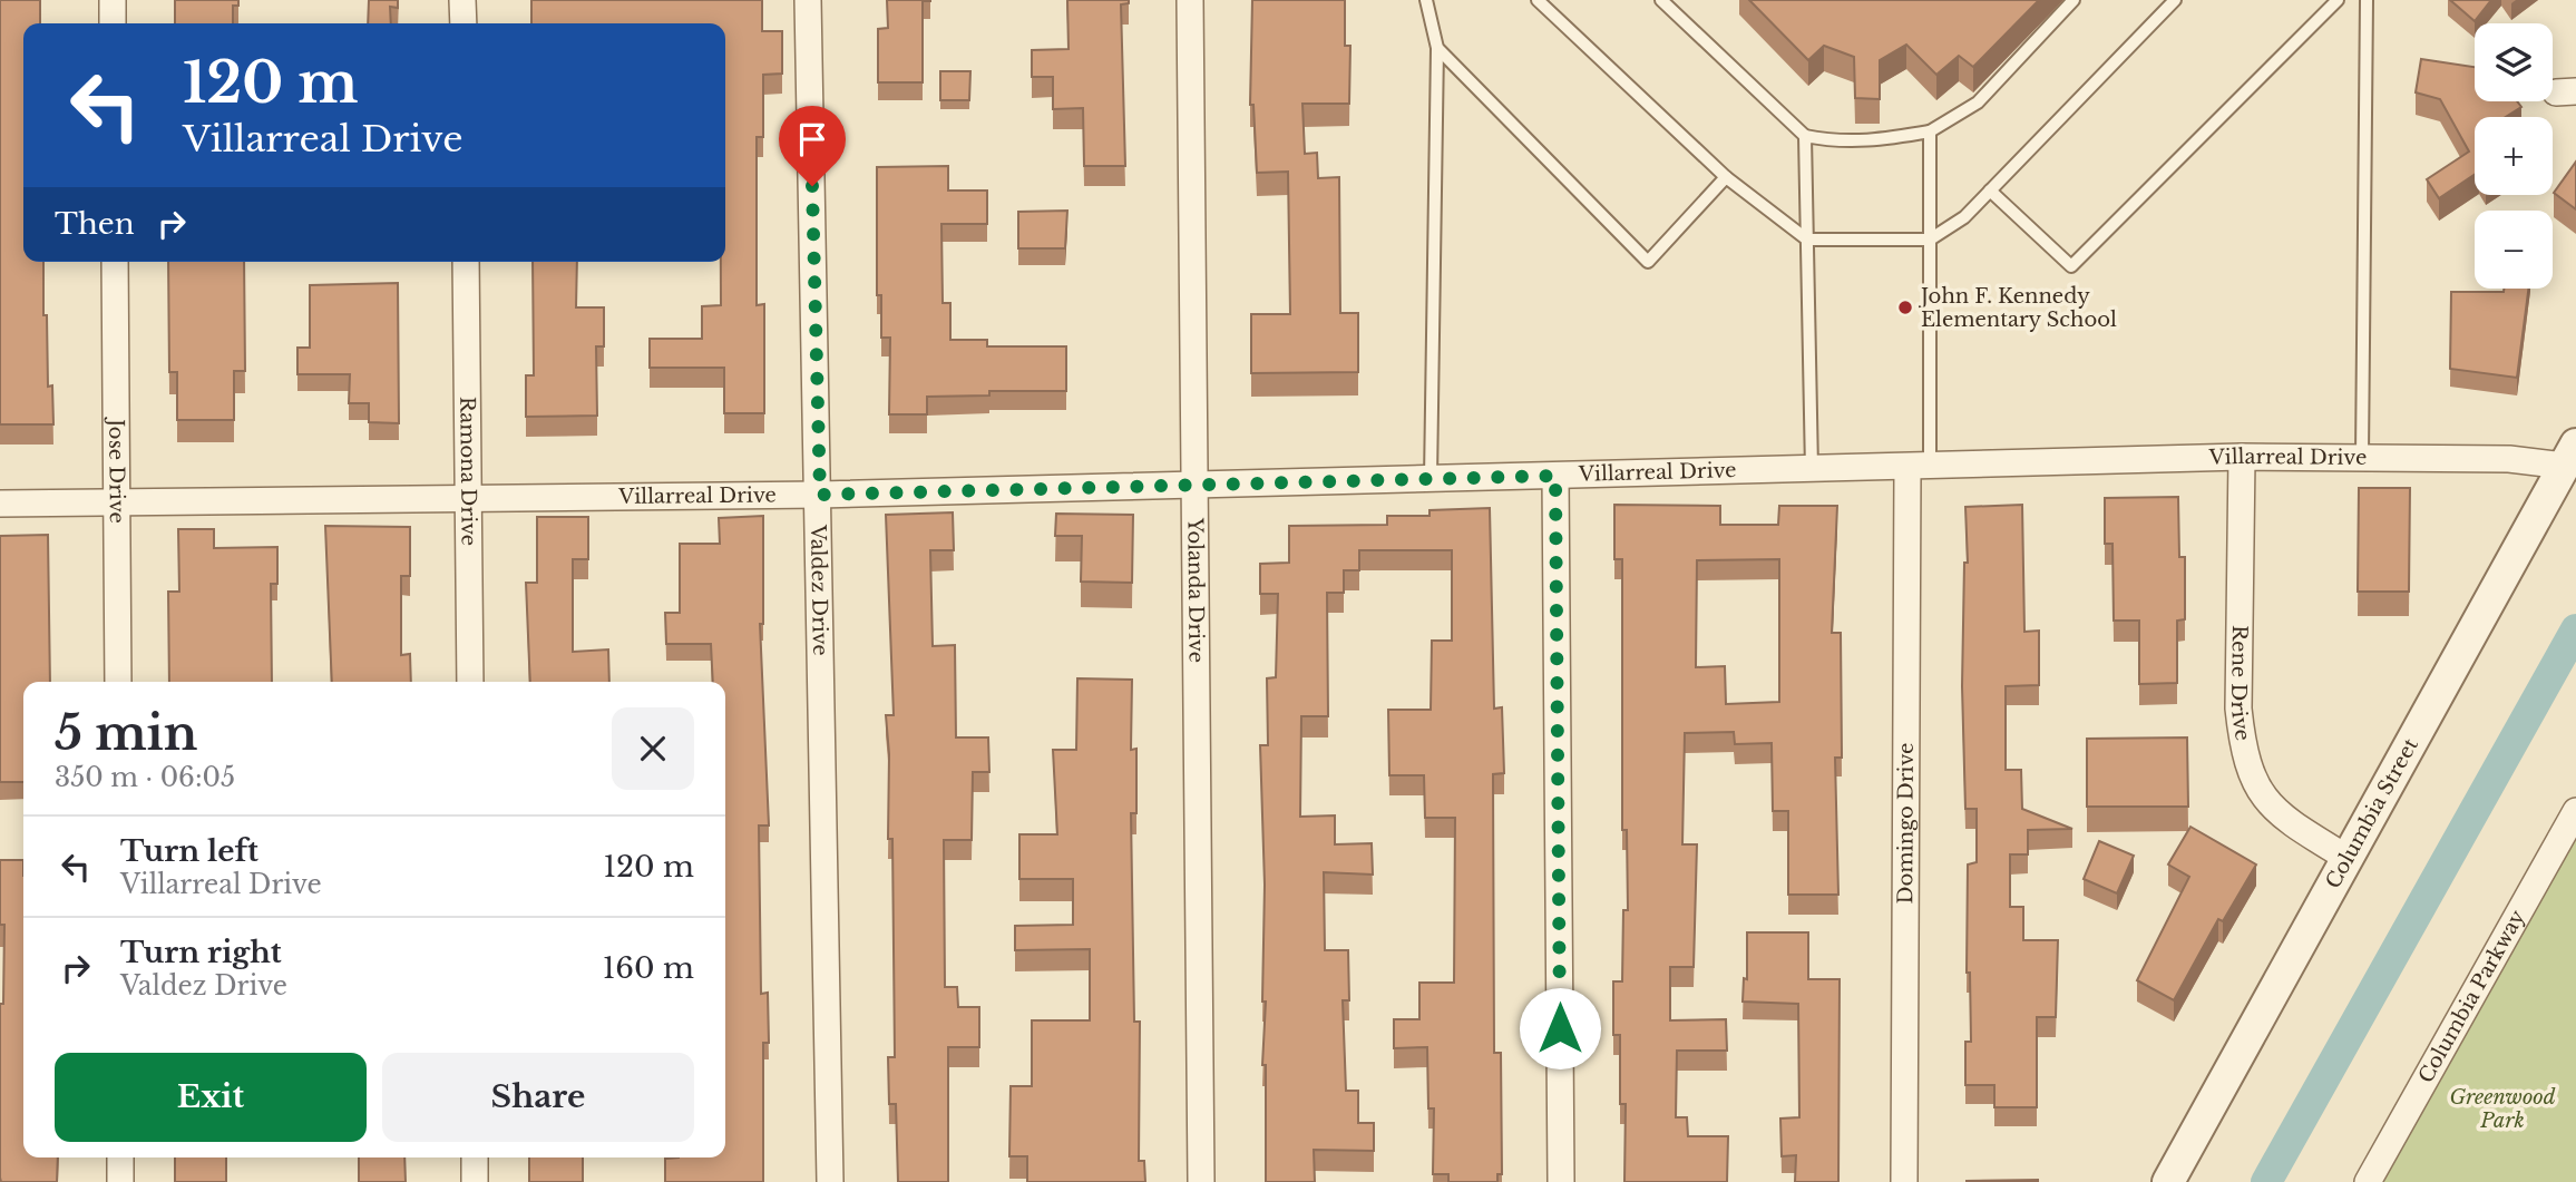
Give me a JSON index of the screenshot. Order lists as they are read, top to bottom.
{
  "streets": {
    "street": [
      "Villarreal Drive",
      "Jose Drive",
      "Ramona Drive",
      "Valdez Drive",
      "Yolanda Drive",
      "Rene Drive",
      "Columbia Street",
      "Domingo Drive",
      "Columbia Parkway"
    ]
  },
  "crossings": [
    ["Villarreal Drive", "Jose Drive"],
    ["Villarreal Drive", "Ramona Drive"],
    ["Villarreal Drive", "Valdez Drive"],
    ["Villarreal Drive", "Yolanda Drive"],
    ["Villarreal Drive", "Rene Drive"],
    ["Villarreal Drive", "Columbia Street"],
    ["Villarreal Drive", "Domingo Drive"],
    ["Rene Drive", "Columbia Street"]
  ],
  "parks": ["Greenwood Park"],
  "places": ["John F. Kennedy Elementary School"],
  "page": {
    "map_buttons": ["+", "−"],
    "turn": ["120 m", "Villarreal Drive"],
    "then": "Then",
    "heading": ["5 min", "350 m · 06:05"],
    "list": [
      {
        "name": "Turn left",
        "note": "Villarreal Drive",
        "value": "120 m"
      },
      {
        "name": "Turn right",
        "note": "Valdez Drive",
        "value": "160 m"
      }
    ],
    "buttons": ["Exit", "Share"]
  }
}
